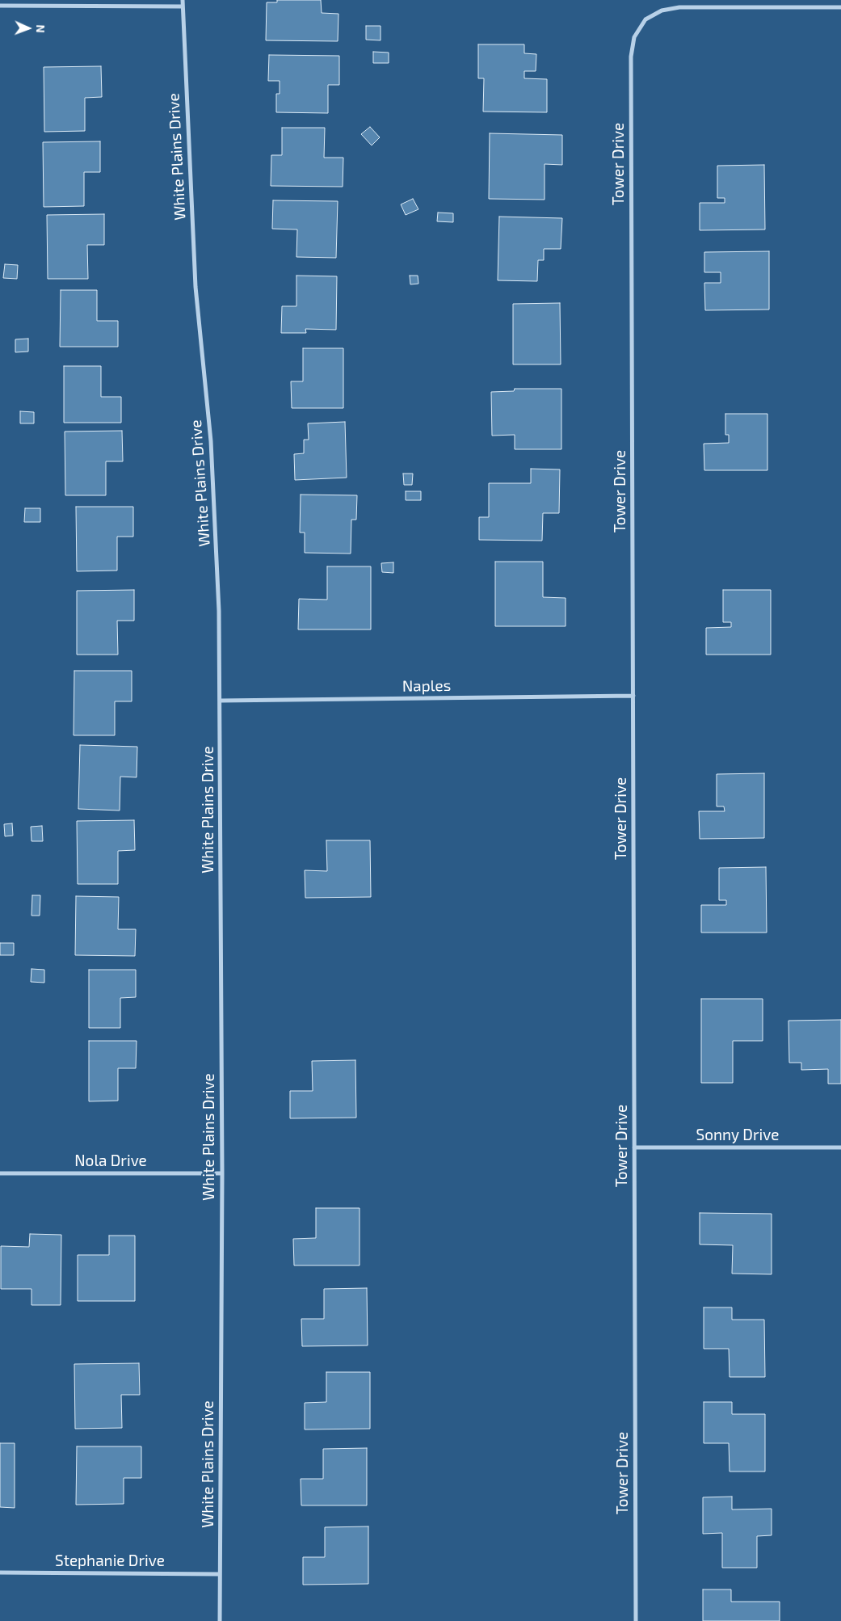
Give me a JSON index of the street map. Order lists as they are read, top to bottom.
{
  "streets": {
    "street": [
      "White Plains Drive",
      "Tower Drive",
      "Naples",
      "Sonny Drive",
      "Nola Drive",
      "Stephanie Drive"
    ]
  },
  "crossings": [
    ["White Plains Drive", "Naples"],
    ["White Plains Drive", "Nola Drive"],
    ["White Plains Drive", "Stephanie Drive"],
    ["Tower Drive", "Naples"],
    ["Tower Drive", "Sonny Drive"]
  ],
  "north": "right"
}
